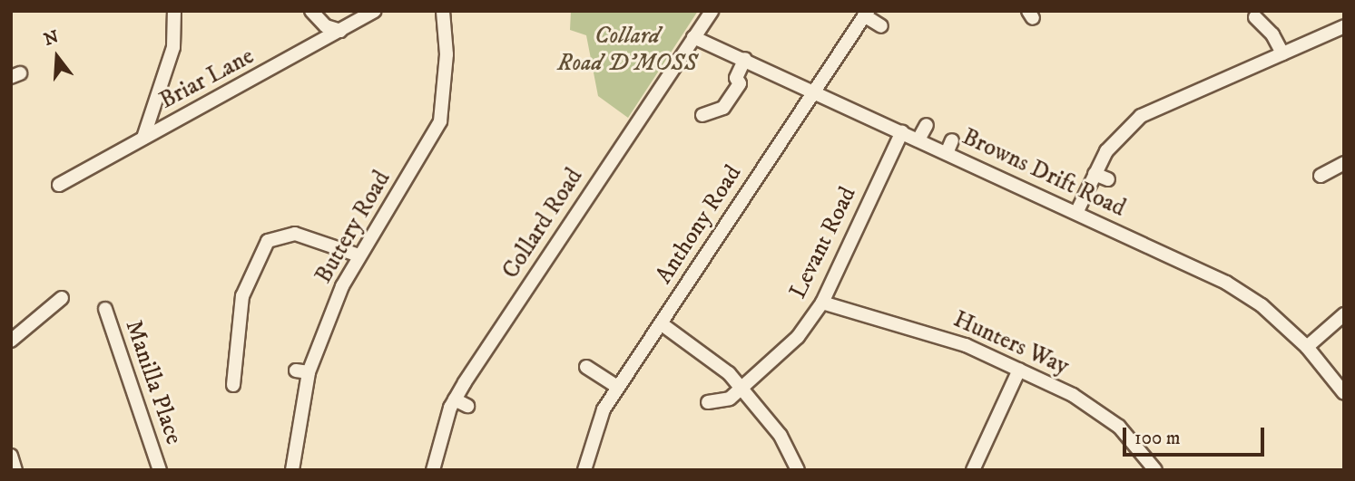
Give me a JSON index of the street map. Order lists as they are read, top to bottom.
{
  "streets": {
    "street": [
      "Briar Lane",
      "Browns Drift Road",
      "Collard Road",
      "Anthony Road",
      "Buttery Road",
      "Levant Road",
      "Hunters Way",
      "Manilla Place"
    ]
  },
  "crossings": [
    ["Browns Drift Road", "Collard Road"],
    ["Browns Drift Road", "Anthony Road"],
    ["Browns Drift Road", "Levant Road"],
    ["Levant Road", "Hunters Way"]
  ],
  "parks": ["Collard Road D'MOSS"],
  "scale_bar": "100 m",
  "north": "top"
}
